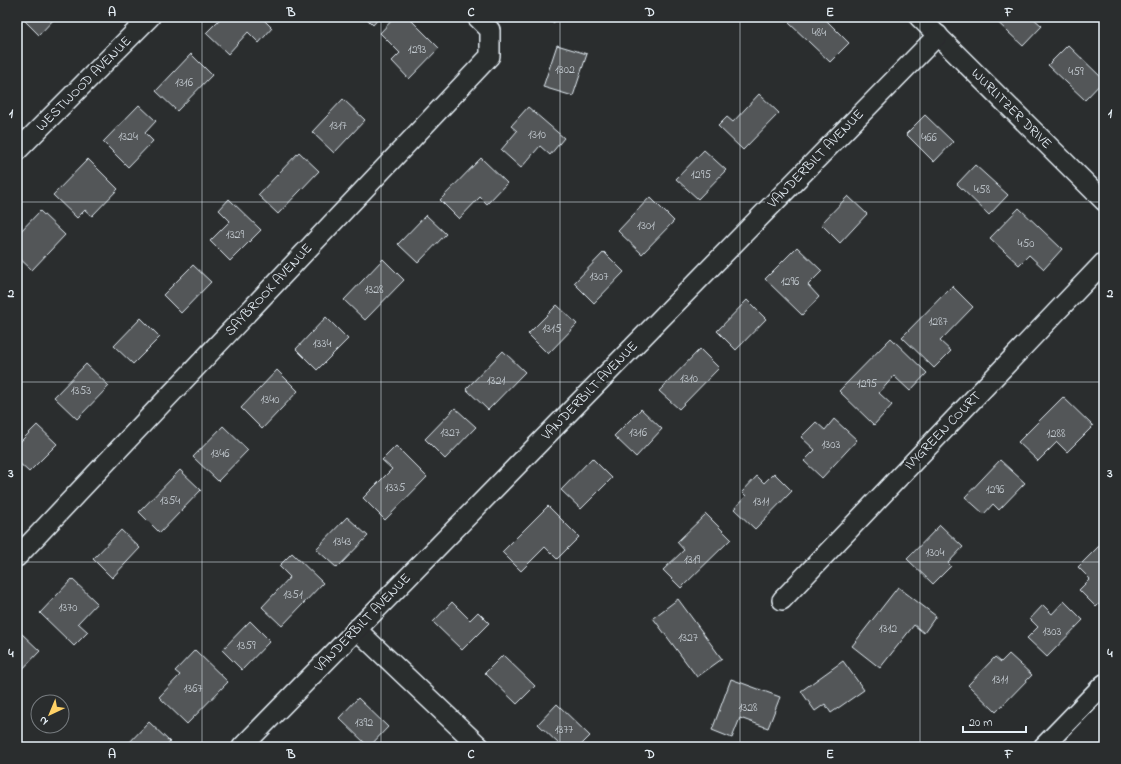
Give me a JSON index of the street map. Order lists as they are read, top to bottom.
{
  "streets": {
    "street": [
      "WESTWOOD AVENUE",
      "WURLITZER DRIVE",
      "VANDERBILT AVENUE",
      "SAYBROOK AVENUE",
      "IVYGREEN COURT"
    ]
  },
  "crossings": [
    ["WURLITZER DRIVE", "VANDERBILT AVENUE"]
  ],
  "house_numbers": [
    "484",
    "1293",
    "1302",
    "459",
    "1316",
    "1317",
    "1310",
    "1324",
    "466",
    "1295",
    "458",
    "1301",
    "1329",
    "450",
    "1307",
    "1296",
    "1328",
    "1287",
    "1315",
    "1334",
    "1310",
    "1321",
    "1295",
    "1353",
    "1340",
    "1327",
    "1316",
    "1288",
    "1303",
    "1346",
    "1335",
    "1296",
    "1354",
    "1311",
    "1343",
    "1304",
    "1319",
    "1351",
    "1370",
    "1312",
    "1303",
    "1327",
    "1359",
    "1311",
    "1367",
    "1328",
    "1392",
    "1377"
  ],
  "scale_bar": "20 m",
  "north": "bottom left",
  "grid": {
    "columns": [
      "A",
      "B",
      "C",
      "D",
      "E",
      "F"
    ],
    "rows": [
      "1",
      "2",
      "3",
      "4"
    ]
  }
}
